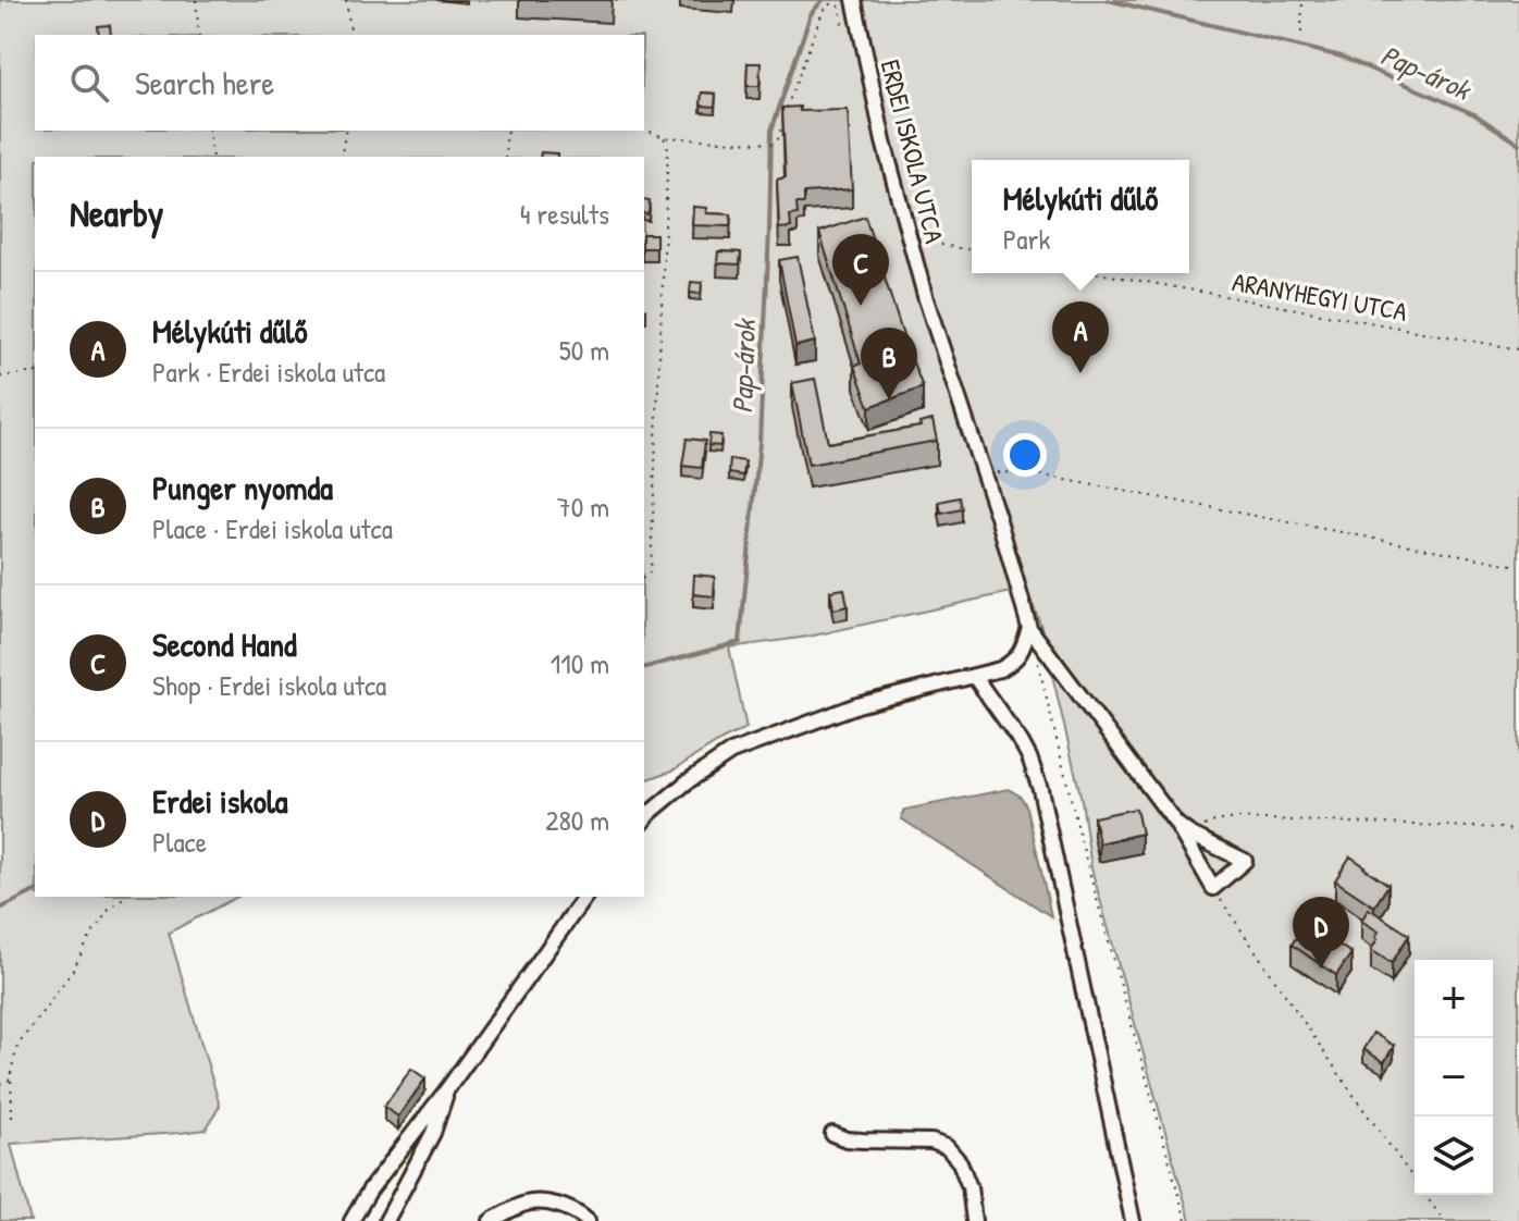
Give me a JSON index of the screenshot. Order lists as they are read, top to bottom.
{
  "streets": {
    "street": ["ERDEI ISKOLA UTCA"],
    "path": ["ARANYHEGYI UTCA"]
  },
  "water": ["Pap-árok"],
  "page": {
    "search": "Search here",
    "heading": ["Nearby", "4 results"],
    "popup": ["Mélykúti dűlő", "Park"],
    "pins": [
      "C",
      "A",
      "B",
      "D"
    ],
    "list": [
      {
        "mark": "A",
        "name": "Mélykúti dűlő",
        "note": "Park · Erdei iskola utca",
        "value": "50 m"
      },
      {
        "mark": "B",
        "name": "Punger nyomda",
        "note": "Place · Erdei iskola utca",
        "value": "70 m"
      },
      {
        "mark": "C",
        "name": "Second Hand",
        "note": "Shop · Erdei iskola utca",
        "value": "110 m"
      },
      {
        "mark": "D",
        "name": "Erdei iskola",
        "note": "Place",
        "value": "280 m"
      }
    ],
    "map_buttons": ["+", "−"]
  }
}
